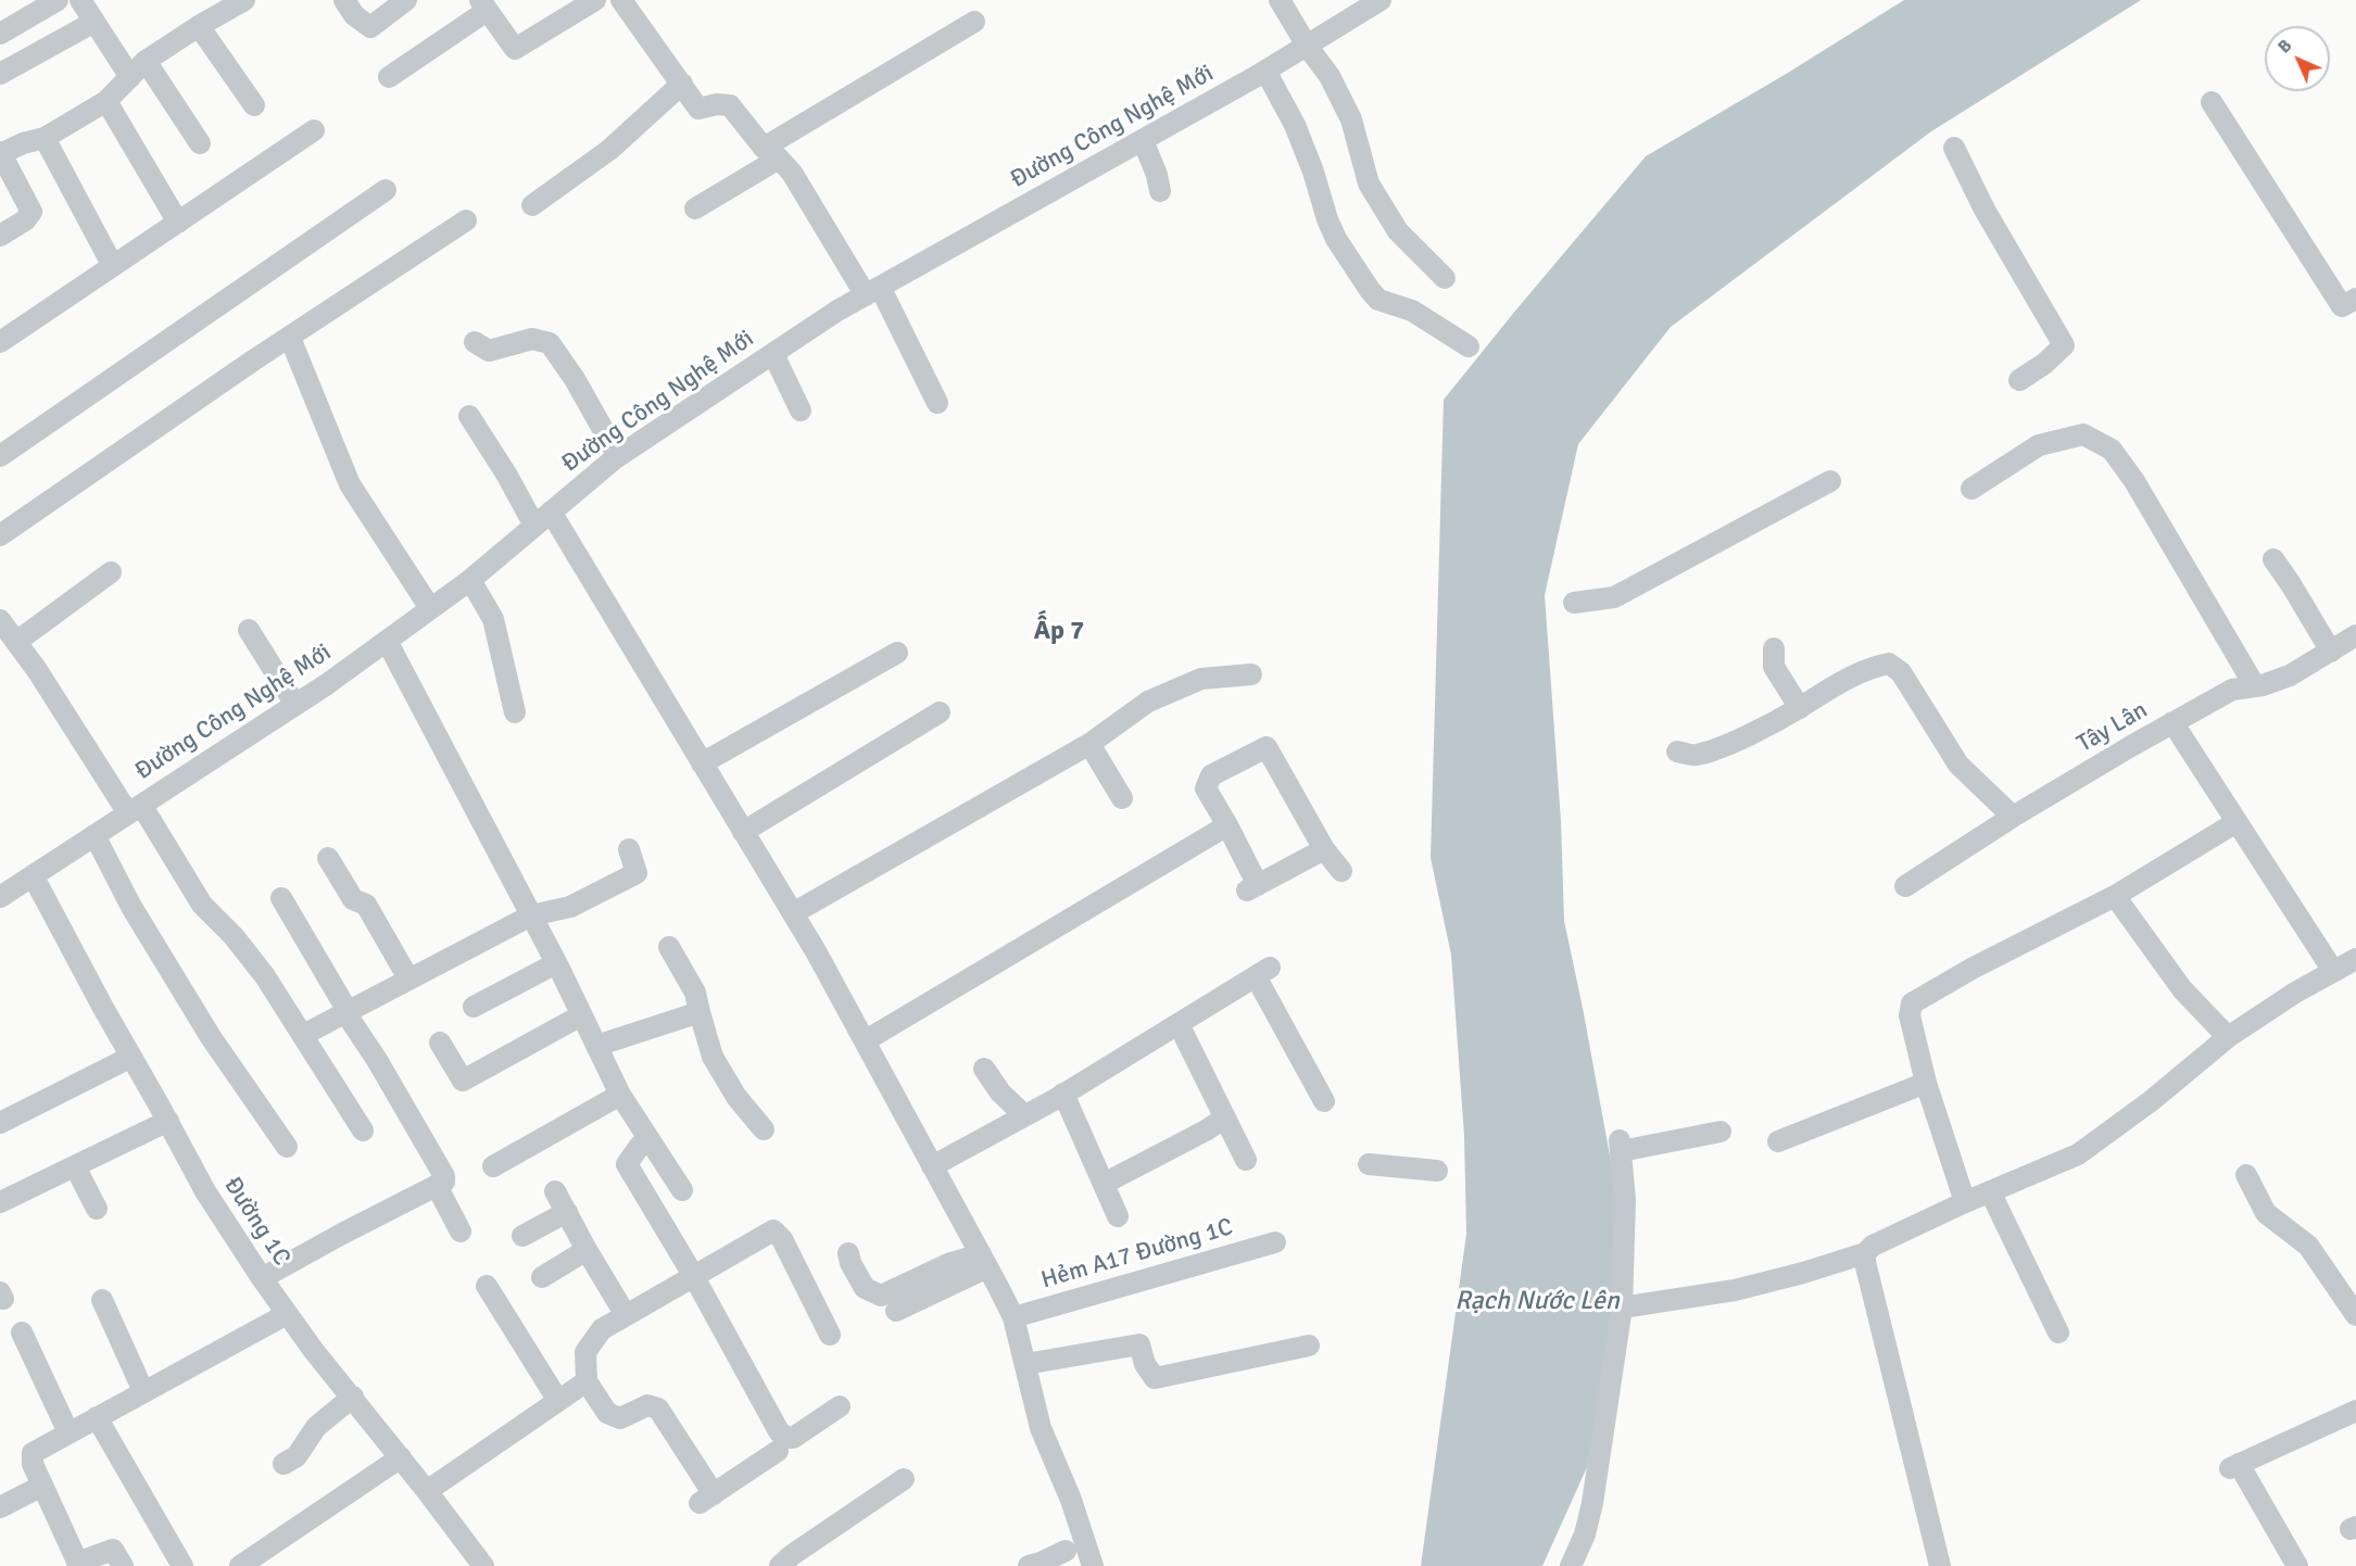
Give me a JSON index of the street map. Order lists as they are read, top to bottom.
{
  "streets": {
    "street": [
      "Đường Công Nghệ Mới",
      "Tây Lân",
      "Đường 1C",
      "Hẻm A17 Đường 1C"
    ]
  },
  "crossings": [
    ["Đường Công Nghệ Mới", "Đường 1C"]
  ],
  "districts": ["Ấp 7"],
  "water": ["Rạch Nước Lên"],
  "north": "top left"
}
